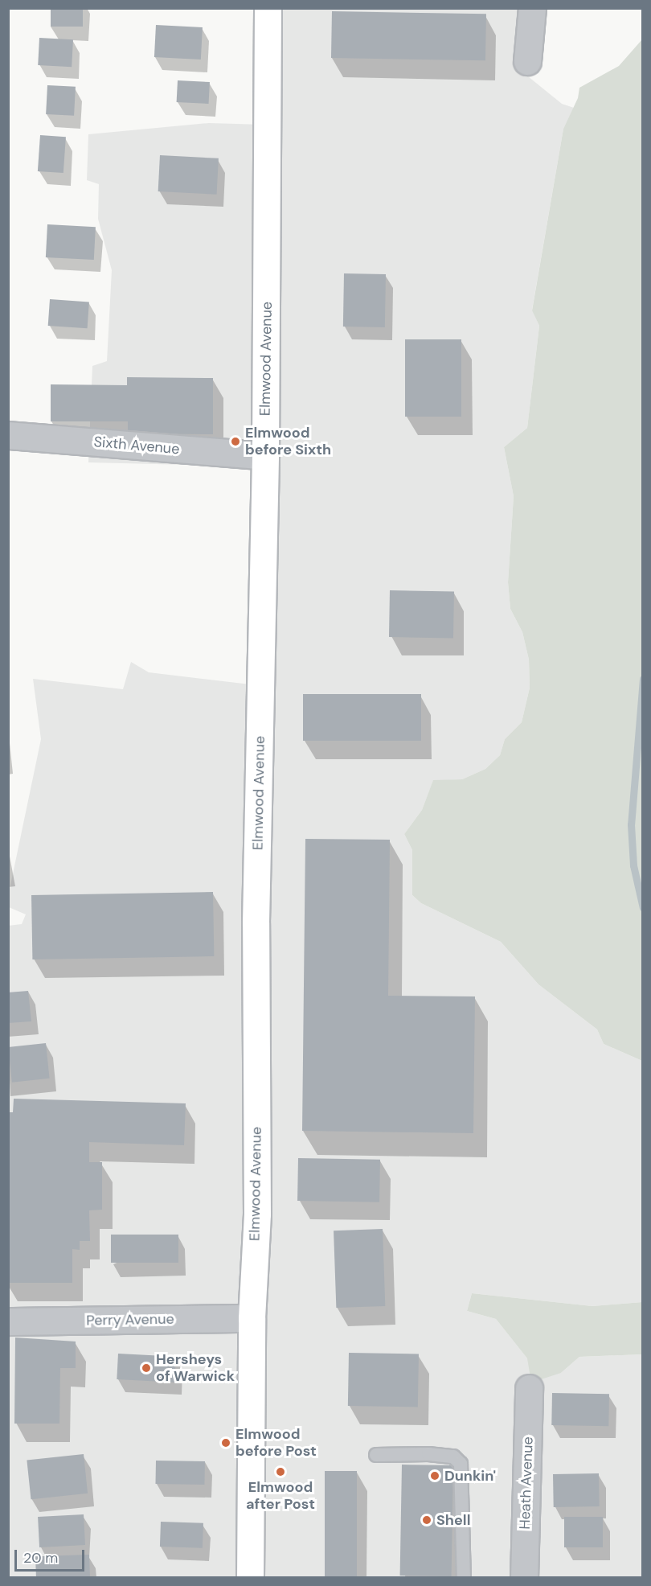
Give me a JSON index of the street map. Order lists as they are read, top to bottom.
{
  "streets": {
    "main road": ["Elmwood Avenue"],
    "street": ["Sixth Avenue", "Perry Avenue", "Heath Avenue"]
  },
  "crossings": [
    ["Elmwood Avenue", "Sixth Avenue"],
    ["Elmwood Avenue", "Perry Avenue"]
  ],
  "places": [
    "Elmwood before Sixth",
    "Hersheys of Warwick",
    "Elmwood before Post",
    "Elmwood after Post",
    "Dunkin'",
    "Shell"
  ],
  "scale_bar": "20 m"
}
